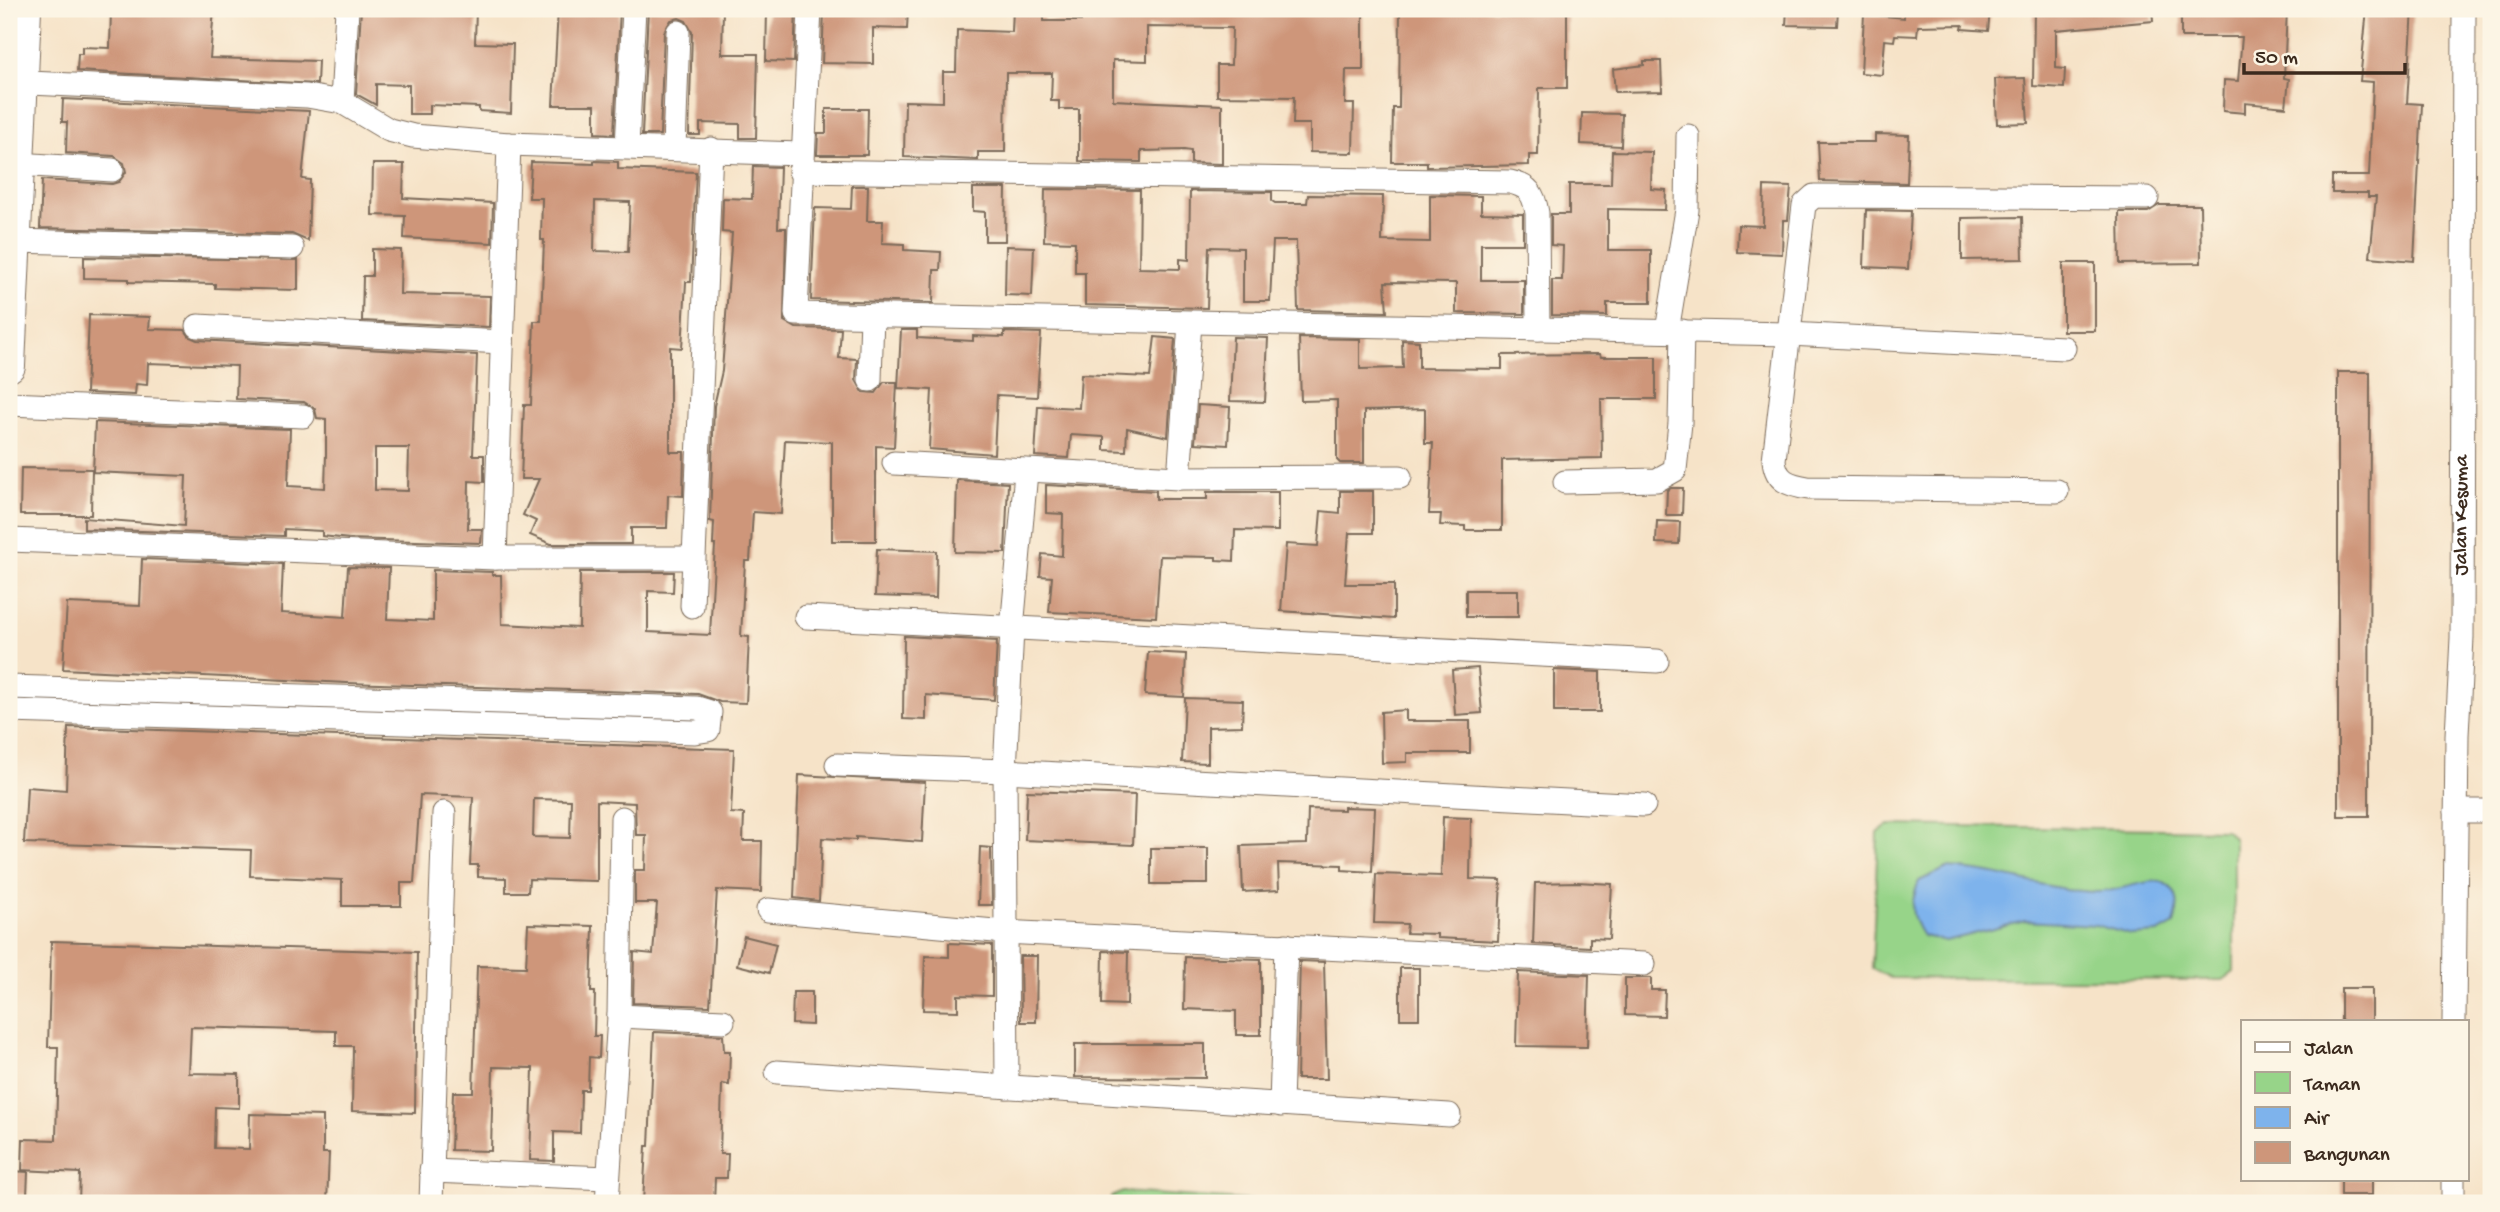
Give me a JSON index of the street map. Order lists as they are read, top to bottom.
{
  "streets": {
    "street": ["Jalan Kesuma"]
  },
  "legend": [
    "Jalan",
    "Taman",
    "Air",
    "Bangunan"
  ],
  "scale_bar": "50 m"
}
